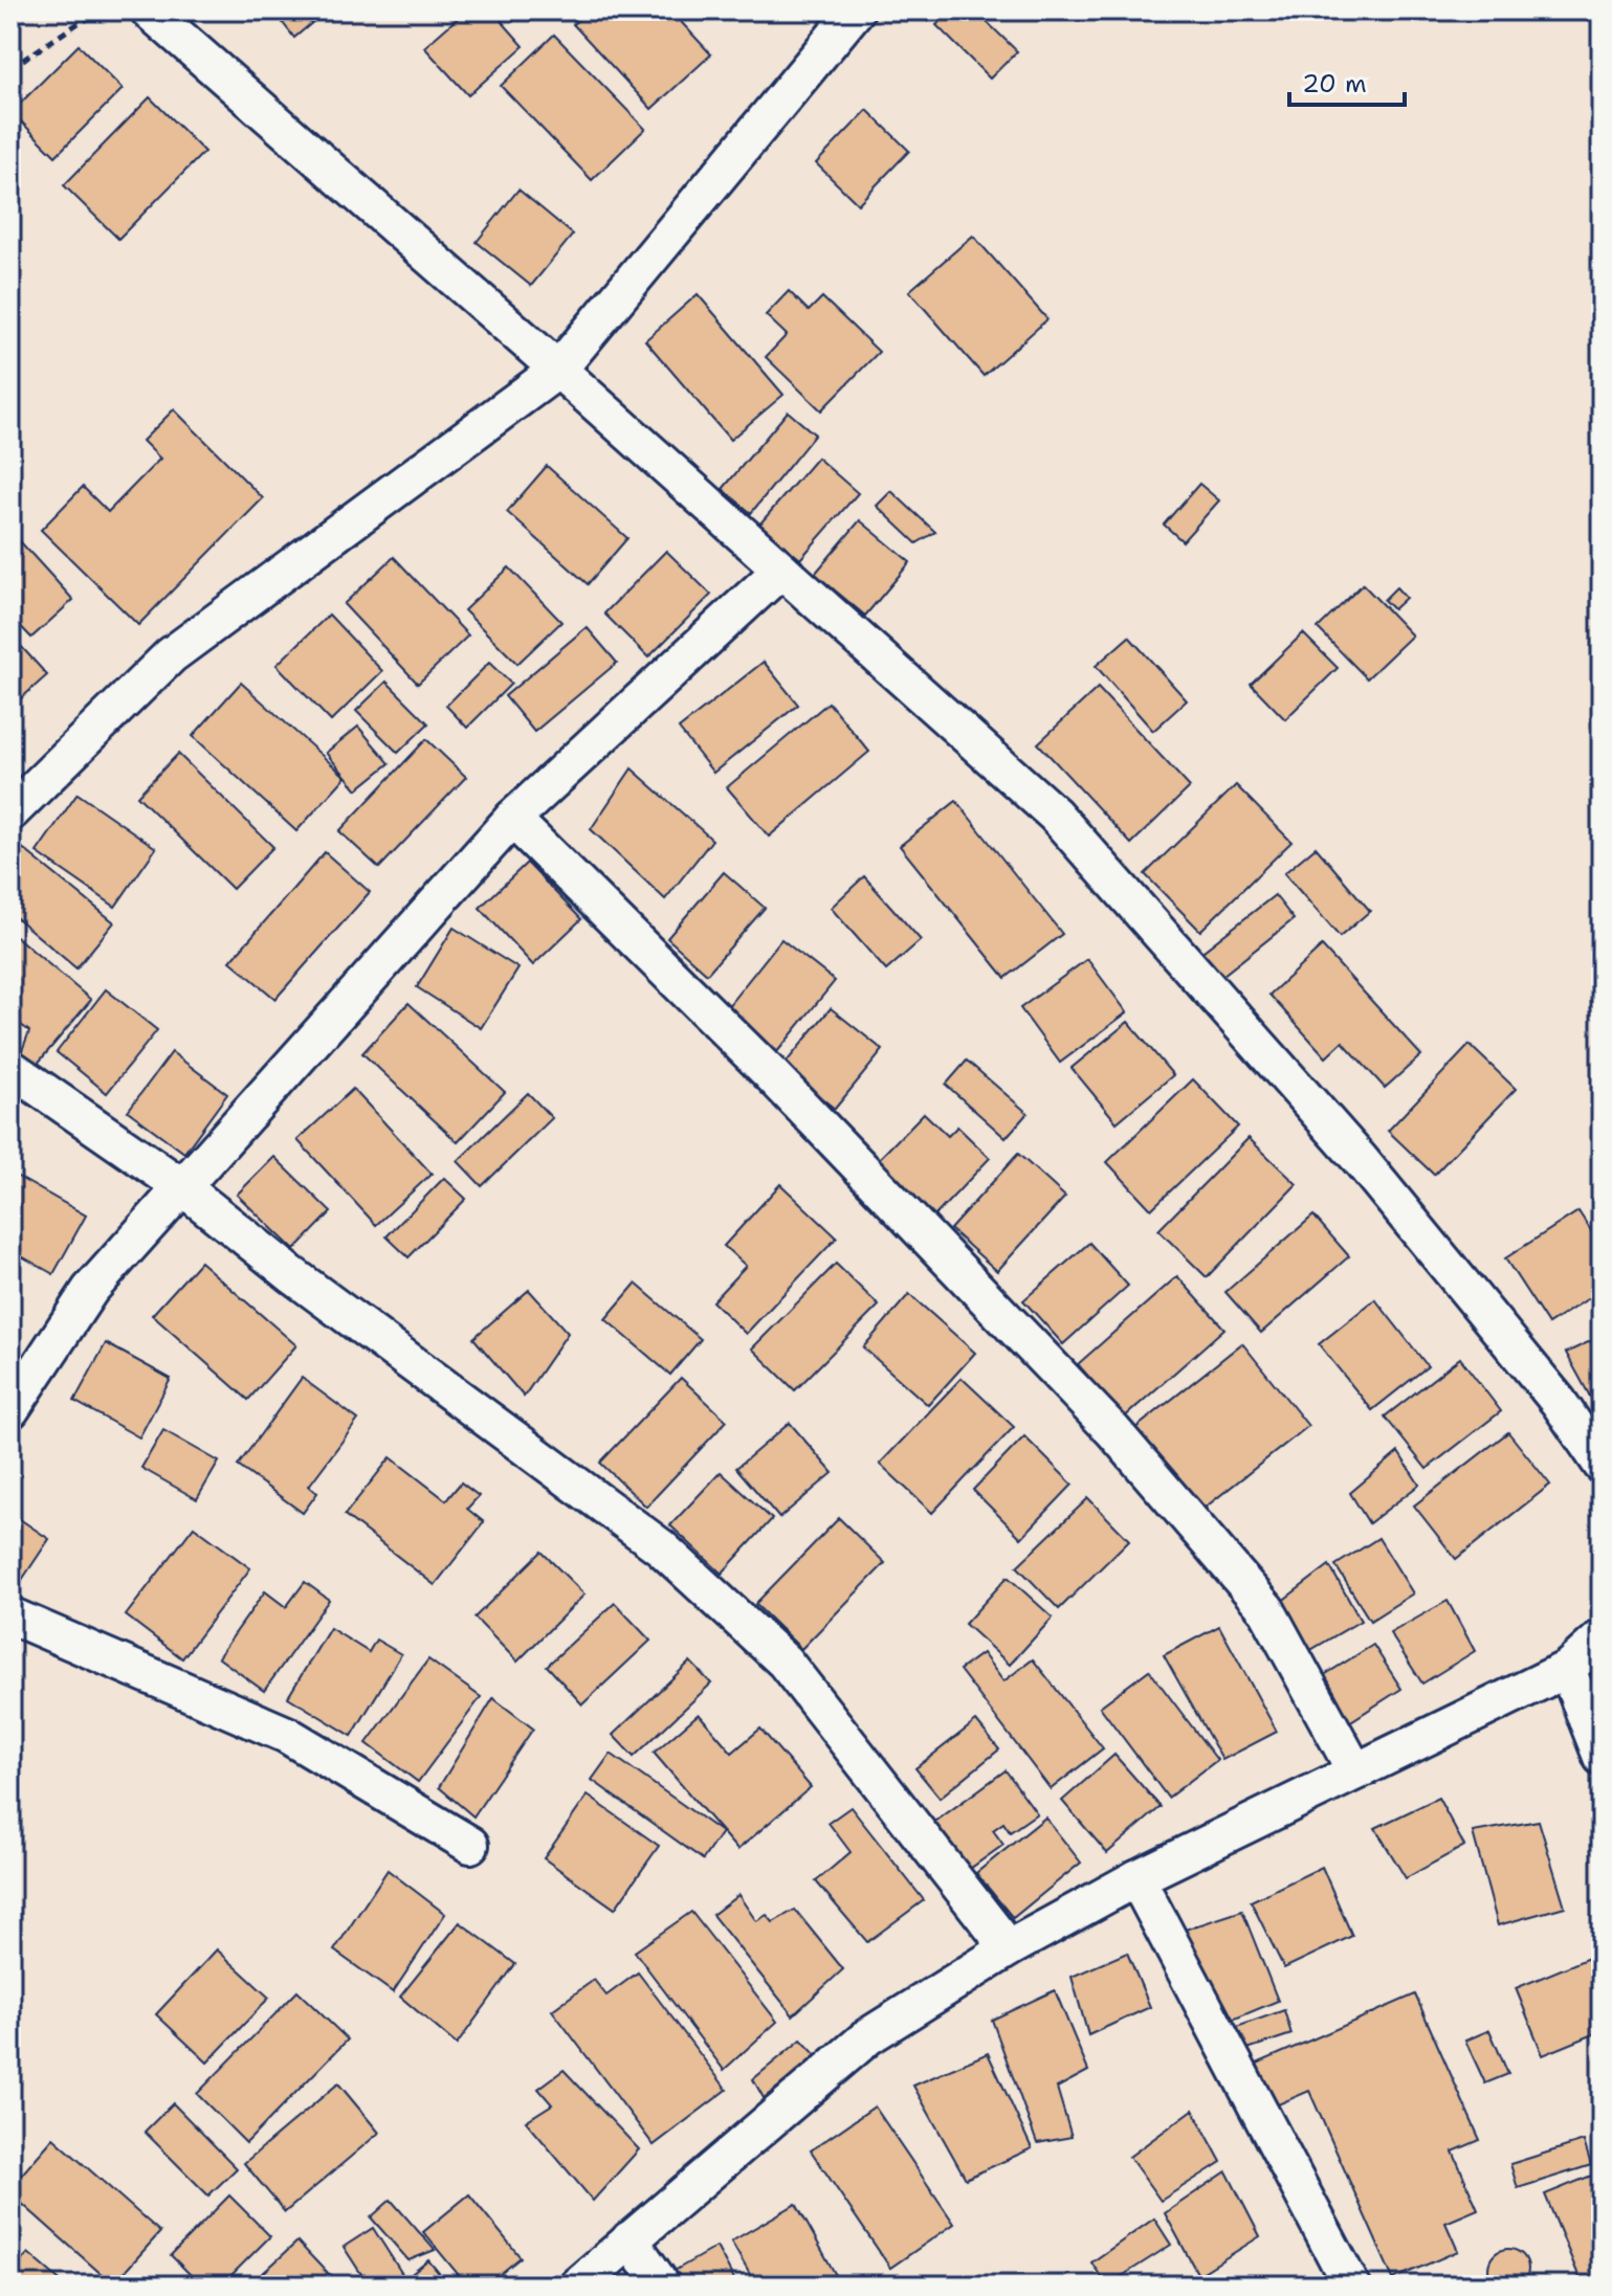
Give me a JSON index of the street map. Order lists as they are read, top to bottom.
{
  "scale_bar": "20 m"
}
